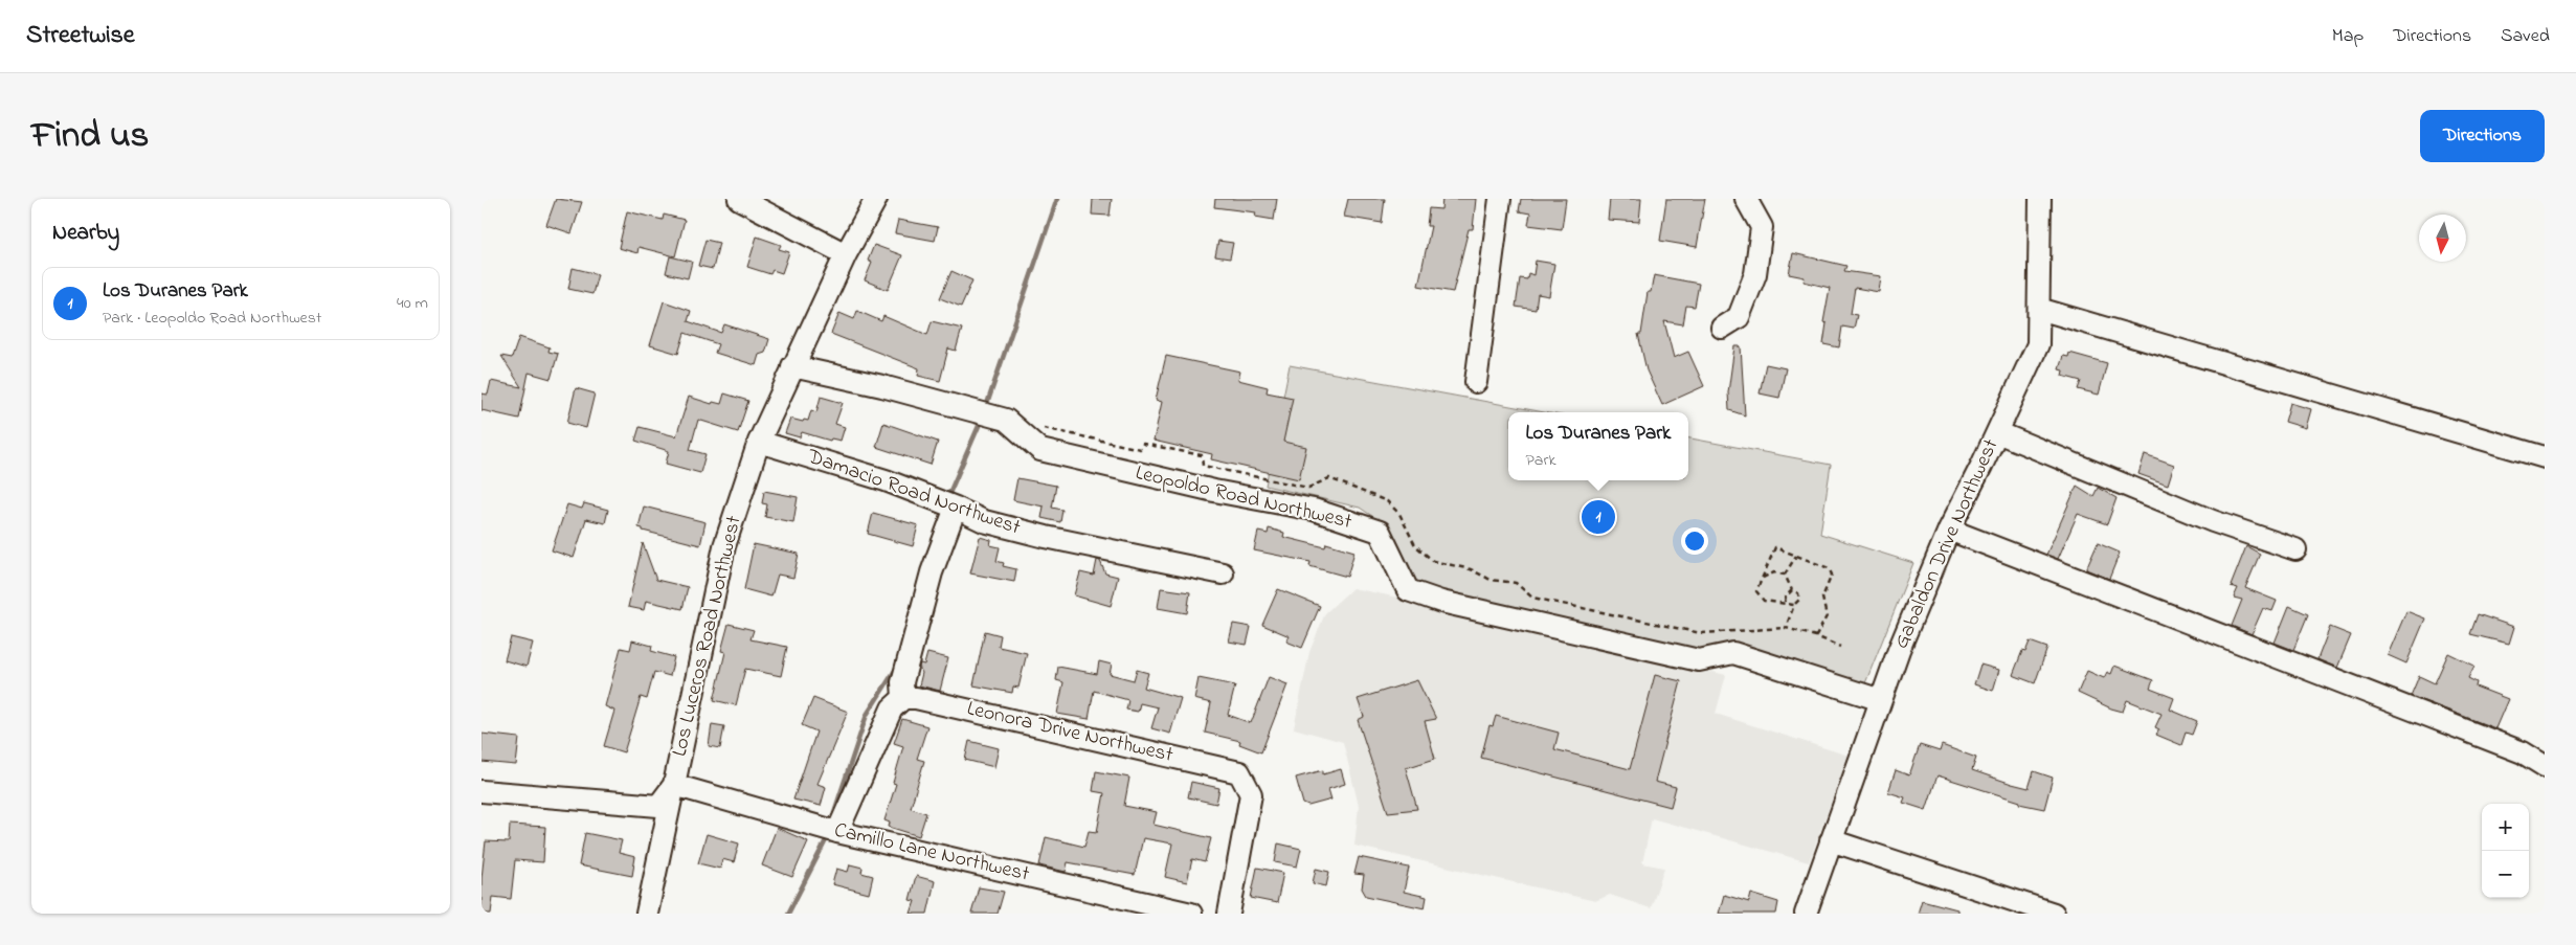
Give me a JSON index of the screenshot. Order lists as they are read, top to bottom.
{
  "streets": {
    "street": [
      "Damacio Road Northwest",
      "Leopoldo Road Northwest",
      "Gabaldon Drive Northwest",
      "Los Luceros Road Northwest",
      "Leonora Drive Northwest",
      "Camillo Lane Northwest"
    ]
  },
  "crossings": [
    ["Damacio Road Northwest", "Los Luceros Road Northwest"],
    ["Leopoldo Road Northwest", "Gabaldon Drive Northwest"],
    ["Leopoldo Road Northwest", "Los Luceros Road Northwest"],
    ["Los Luceros Road Northwest", "Camillo Lane Northwest"]
  ],
  "north": "bottom",
  "page": {
    "header": "Streetwise",
    "nav": ["Map", "Directions", "Saved"],
    "title": "Find us",
    "buttons": "Directions",
    "heading": "Nearby",
    "list": [
      {
        "mark": "1",
        "name": "Los Duranes Park",
        "note": "Park · Leopoldo Road Northwest",
        "value": "40 m"
      }
    ],
    "popup": ["Los Duranes Park", "Park"],
    "pins": "1",
    "map_buttons": ["+", "−"]
  }
}
